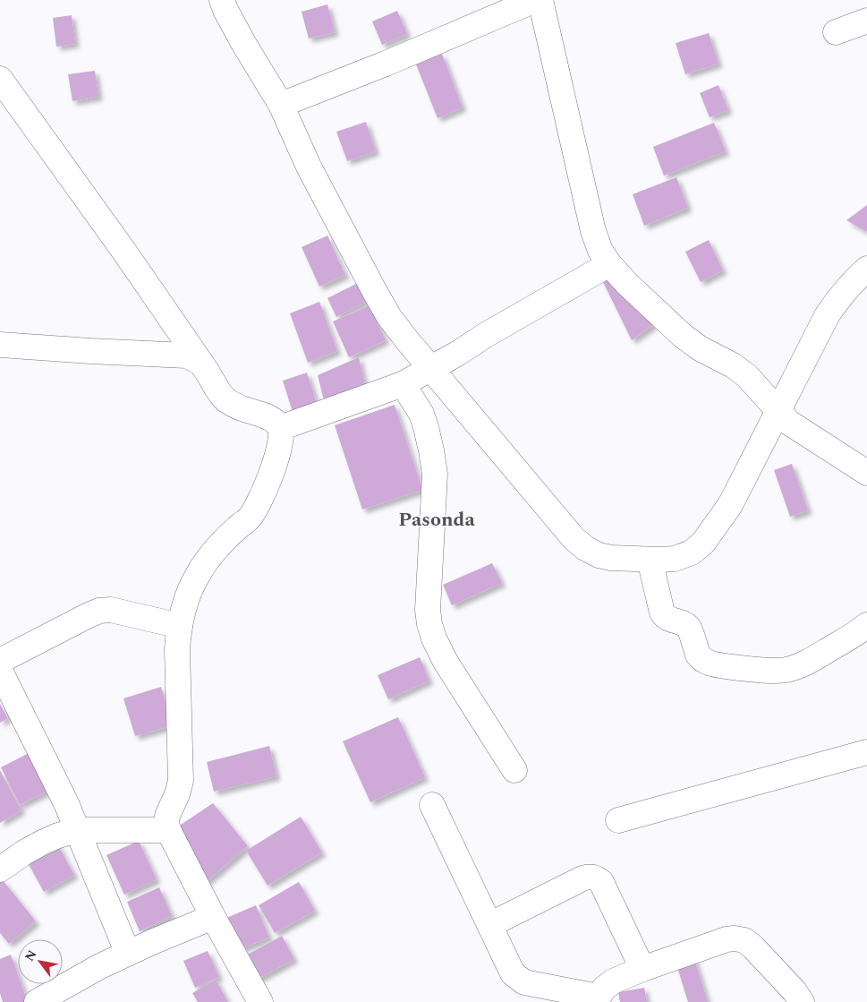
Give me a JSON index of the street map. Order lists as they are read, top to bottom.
{
  "districts": ["Pasonda"],
  "north": "top left"
}
